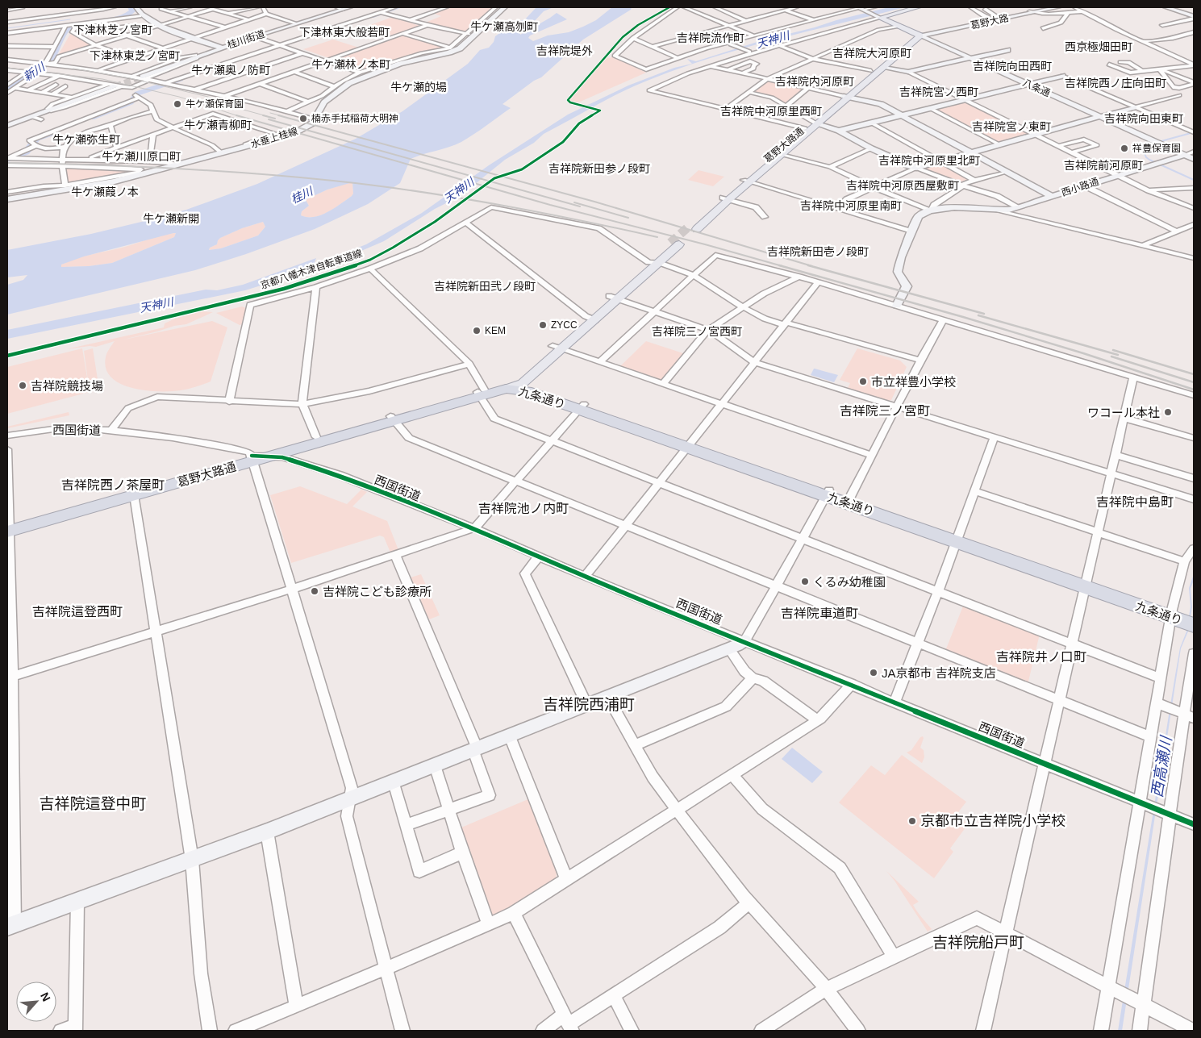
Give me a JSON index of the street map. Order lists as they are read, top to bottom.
{
  "streets": {
    "highway": ["葛野大路通", "九条通り"],
    "main road": ["八条通"],
    "street": [
      "葛野大路",
      "桂川街道",
      "水垂上桂線",
      "西小路通",
      "西国街道"
    ],
    "cycle path": ["京都八幡木津自転車道線"]
  },
  "crossings": [
    ["葛野大路", "八条通"],
    ["葛野大路", "葛野大路通"],
    ["八条通", "葛野大路通"],
    ["八条通", "西小路通"],
    ["葛野大路通", "九条通り"],
    ["葛野大路通", "西国街道"]
  ],
  "districts": [
    "牛ケ瀬高刎町",
    "下津林芝ノ宮町",
    "下津林東大般若町",
    "吉祥院流作町",
    "西京極畑田町",
    "吉祥院堤外",
    "吉祥院大河原町",
    "下津林東芝ノ宮町",
    "牛ケ瀬林ノ本町",
    "吉祥院向田西町",
    "牛ケ瀬奥ノ防町",
    "吉祥院内河原町",
    "吉祥院西ノ庄向田町",
    "牛ケ瀬的場",
    "吉祥院宮ノ西町",
    "吉祥院中河原里西町",
    "吉祥院向田東町",
    "牛ケ瀬青柳町",
    "吉祥院宮ノ東町",
    "牛ケ瀬弥生町",
    "牛ケ瀬川原口町",
    "吉祥院中河原里北町",
    "吉祥院前河原町",
    "吉祥院新田参ノ段町",
    "吉祥院中河原西屋敷町",
    "牛ケ瀬葭ノ本",
    "吉祥院中河原里南町",
    "牛ケ瀬新開",
    "吉祥院新田壱ノ段町",
    "吉祥院新田弐ノ段町",
    "吉祥院三ノ宮西町",
    "吉祥院三ノ宮町",
    "吉祥院西ノ茶屋町",
    "吉祥院中島町",
    "吉祥院池ノ内町",
    "吉祥院這登西町",
    "吉祥院車道町",
    "吉祥院井ノ口町",
    "吉祥院西浦町",
    "吉祥院這登中町",
    "吉祥院船戸町"
  ],
  "water": [
    "天神川",
    "新川",
    "桂川",
    "西高瀬川"
  ],
  "places": [
    "牛ケ瀬保育園",
    "楠赤手拭稲荷大明神",
    "祥豊保育園",
    "ZYCC",
    "KEM",
    "市立祥豊小学校",
    "吉祥院競技場",
    "ワコール本社",
    "くるみ幼稚園",
    "吉祥院こども診療所",
    "JA京都市 吉祥院支店",
    "京都市立吉祥院小学校"
  ],
  "north": "top right"
}
